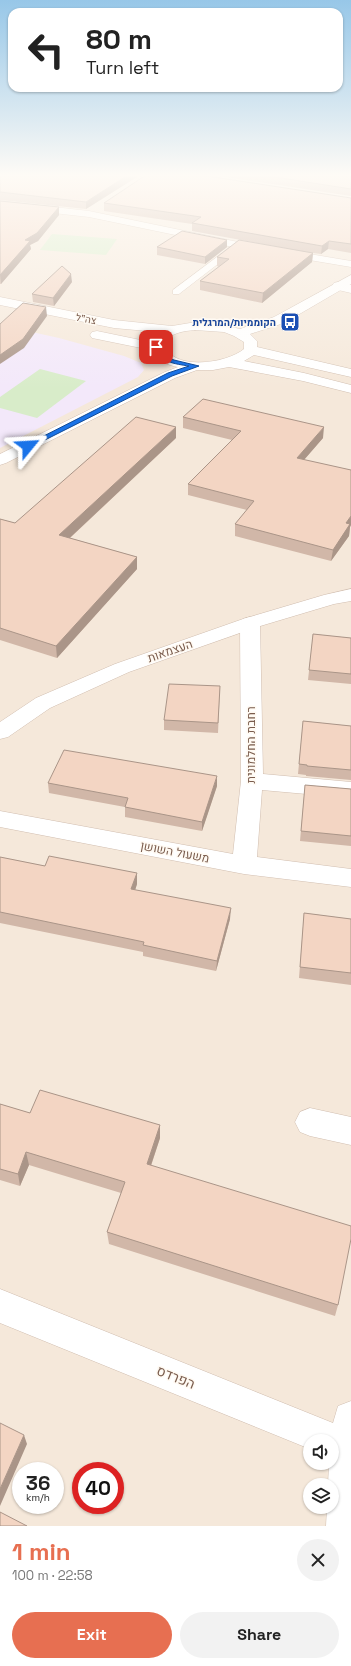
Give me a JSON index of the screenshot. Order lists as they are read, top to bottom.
{
  "streets": {
    "street": [
      "צה\"ל",
      "העצמאות",
      "רחבת החלמונית",
      "משעול השושן",
      "הפרדס"
    ]
  },
  "crossings": [
    ["העצמאות", "רחבת החלמונית"],
    ["רחבת החלמונית", "משעול השושן"]
  ],
  "places": {
    "bus stop": ["הקוממיות/המרגלית"]
  },
  "page": {
    "turn": ["80 m", "Turn left"],
    "speed": "36 km/h",
    "limit": "40",
    "heading": ["1 min", "100 m · 22:58"],
    "buttons": ["Exit", "Share"]
  }
}
